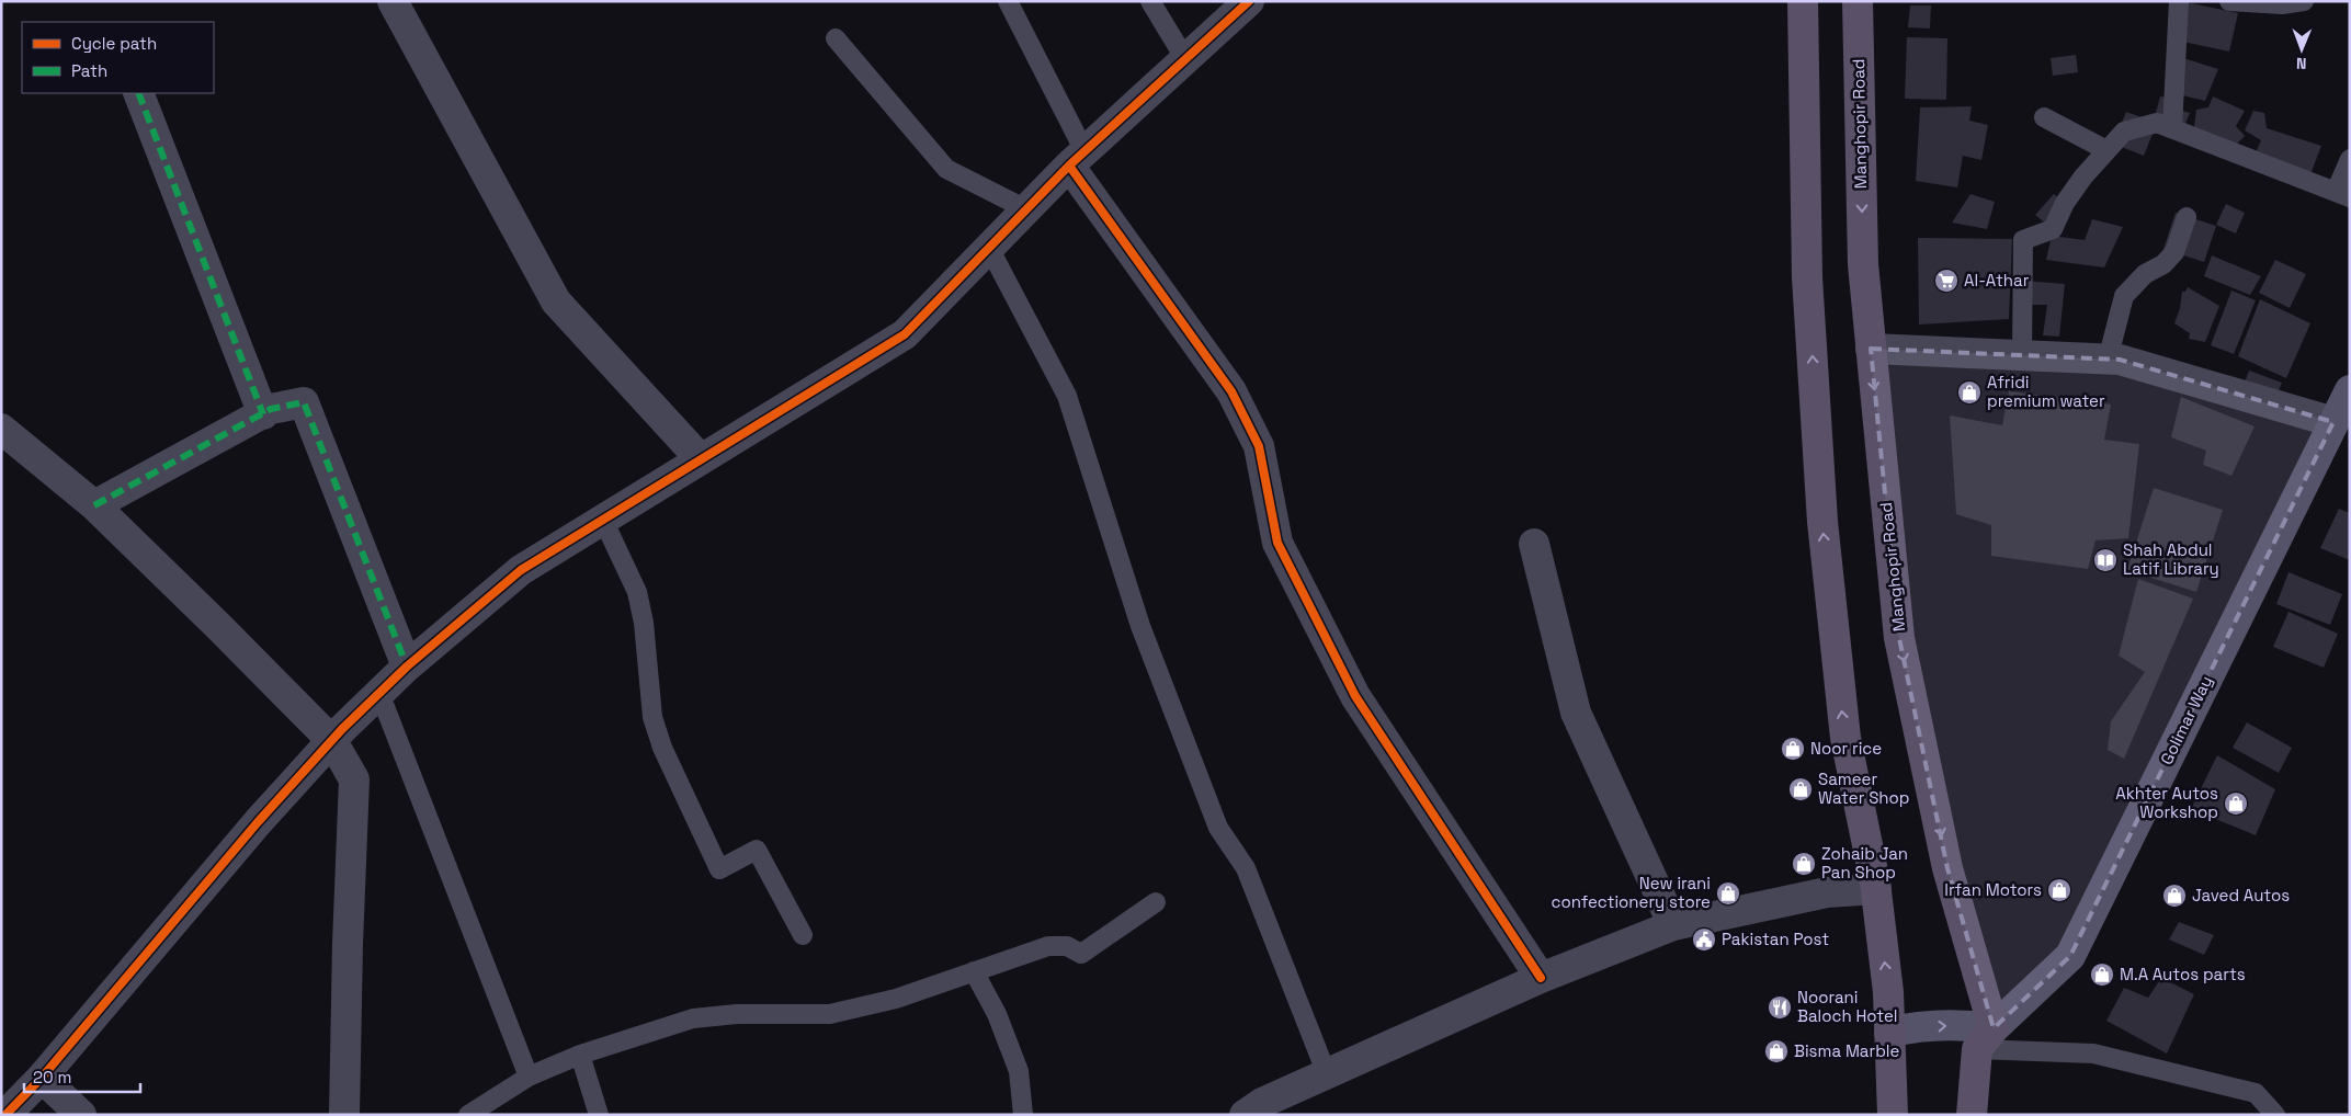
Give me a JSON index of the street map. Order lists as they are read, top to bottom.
{
  "streets": {
    "main road": ["Manghopir Road", "Golimar Way"]
  },
  "crossings": [
    ["Manghopir Road", "Golimar Way"]
  ],
  "places": {
    "supermarket": ["Al-Athar"],
    "shop": [
      "Afridi premium water",
      "Noor rice",
      "Sameer Water Shop",
      "Akhter Autos Workshop",
      "Zohaib Jan Pan Shop",
      "Irfan Motors",
      "New irani confectionery store",
      "Javed Autos",
      "M.A Autos parts",
      "Bisma Marble"
    ],
    "library": ["Shah Abdul Latif Library"],
    "public building": ["Pakistan Post"],
    "restaurant": ["Noorani Baloch Hotel"]
  },
  "legend": ["Cycle path", "Path"],
  "scale_bar": "20 m",
  "north": "bottom"
}
